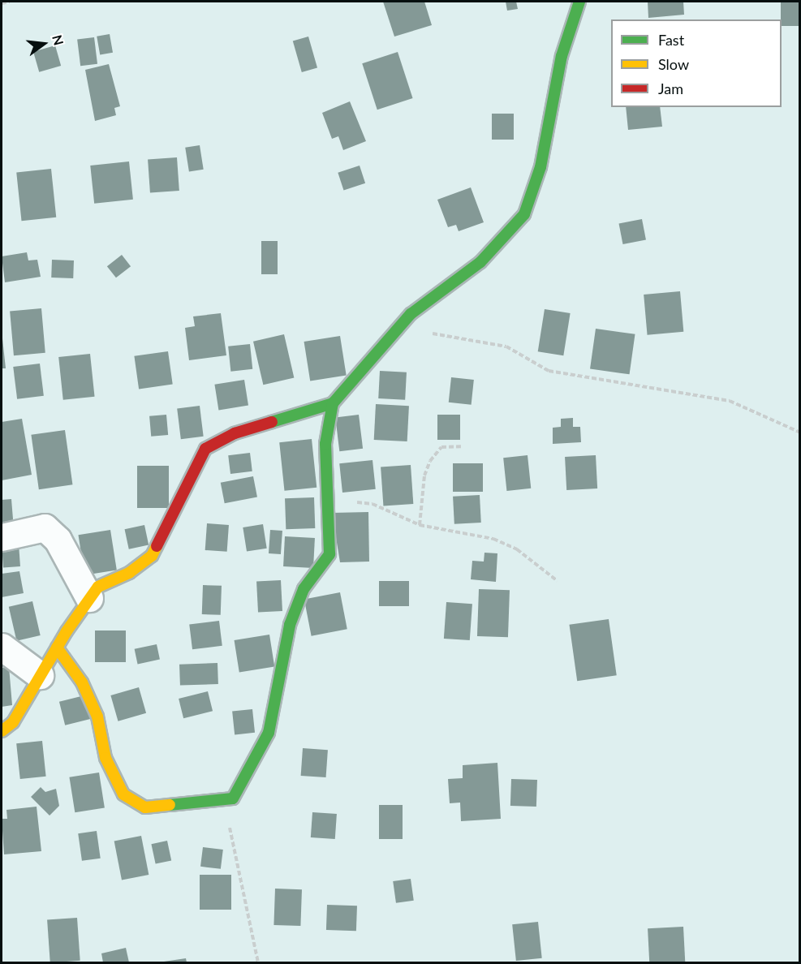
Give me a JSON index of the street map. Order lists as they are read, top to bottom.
{
  "legend": ["Fast", "Slow", "Jam"],
  "north": "right"
}
